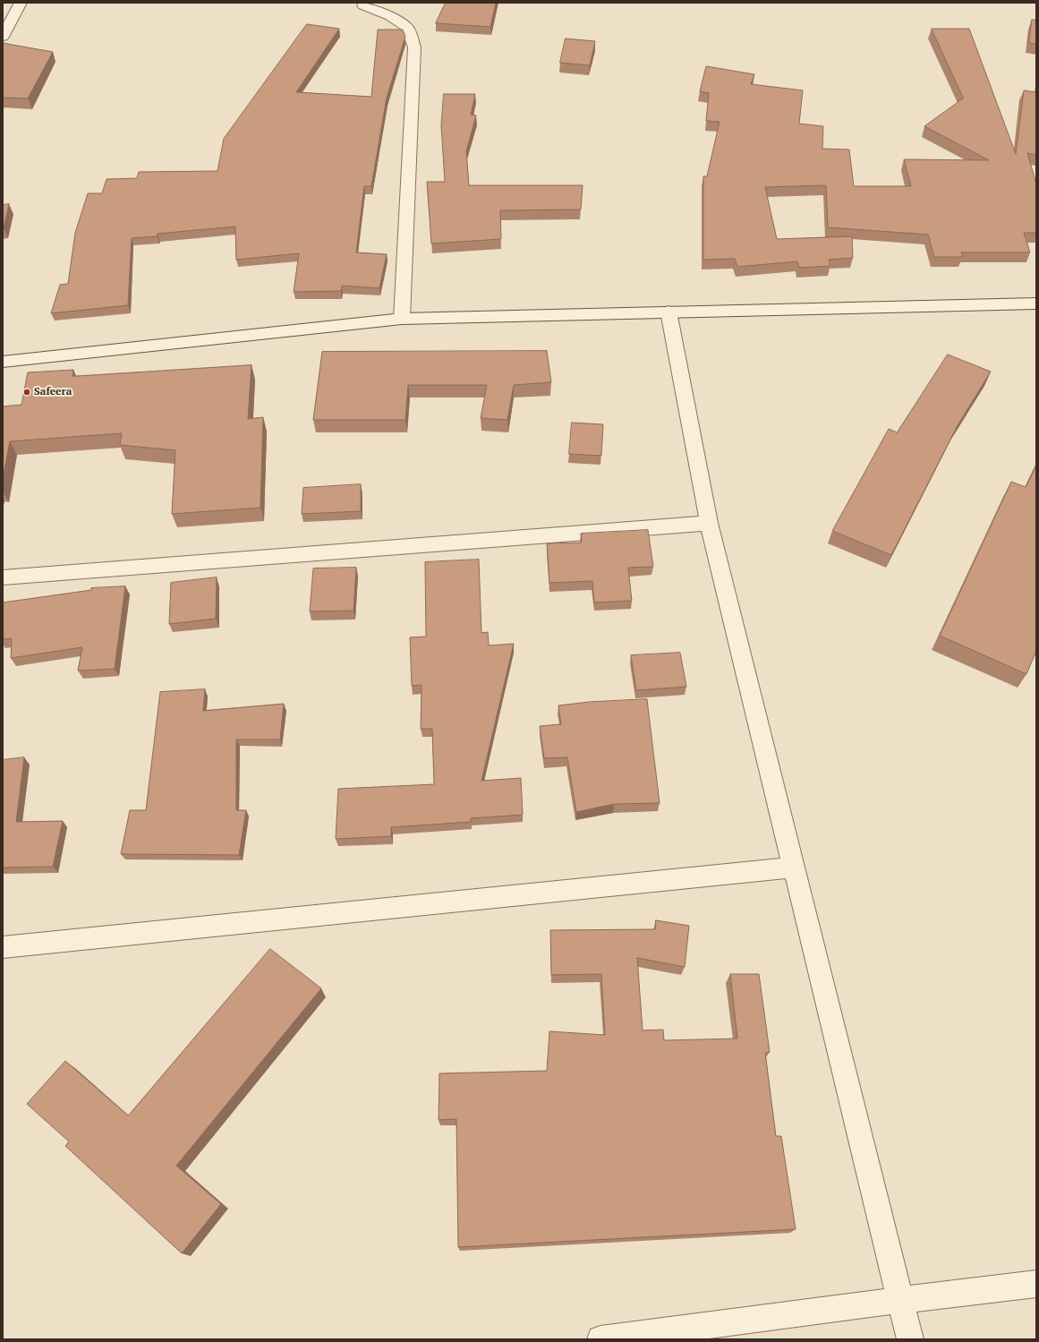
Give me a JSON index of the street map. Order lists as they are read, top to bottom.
{
  "places": ["Safeera"]
}
